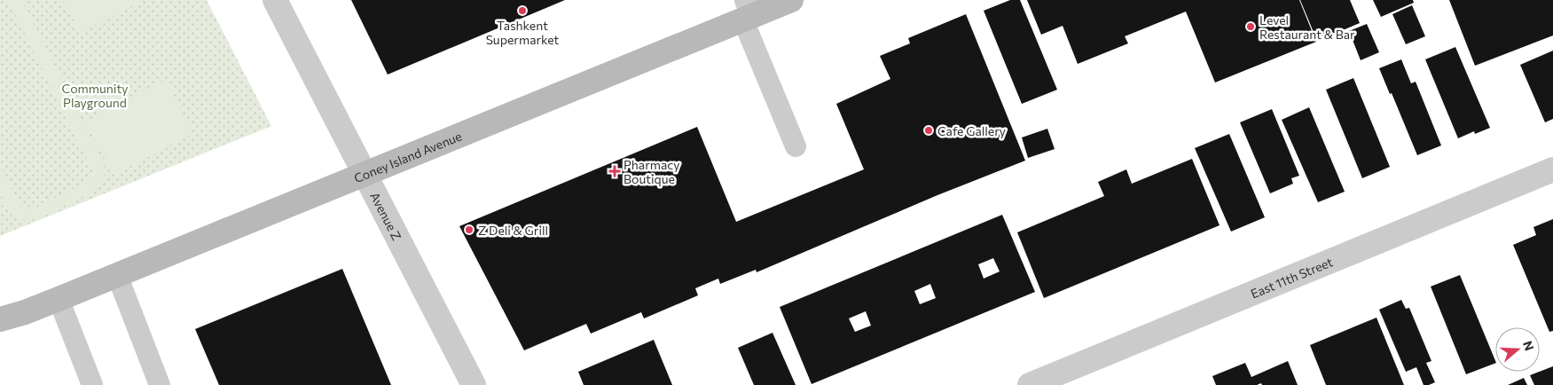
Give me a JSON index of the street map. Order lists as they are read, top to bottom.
{
  "streets": {
    "main road": ["Coney Island Avenue"],
    "street": ["Avenue Z", "East 11th Street"]
  },
  "crossings": [
    ["Coney Island Avenue", "Avenue Z"]
  ],
  "parks": ["Community Playground"],
  "places": {
    "other": [
      "Tashkent Supermarket",
      "Level Restaurant & Bar",
      "Cafe Gallery",
      "Z Deli & Grill"
    ],
    "health": ["Pharmacy Boutique"]
  },
  "north": "right"
}
